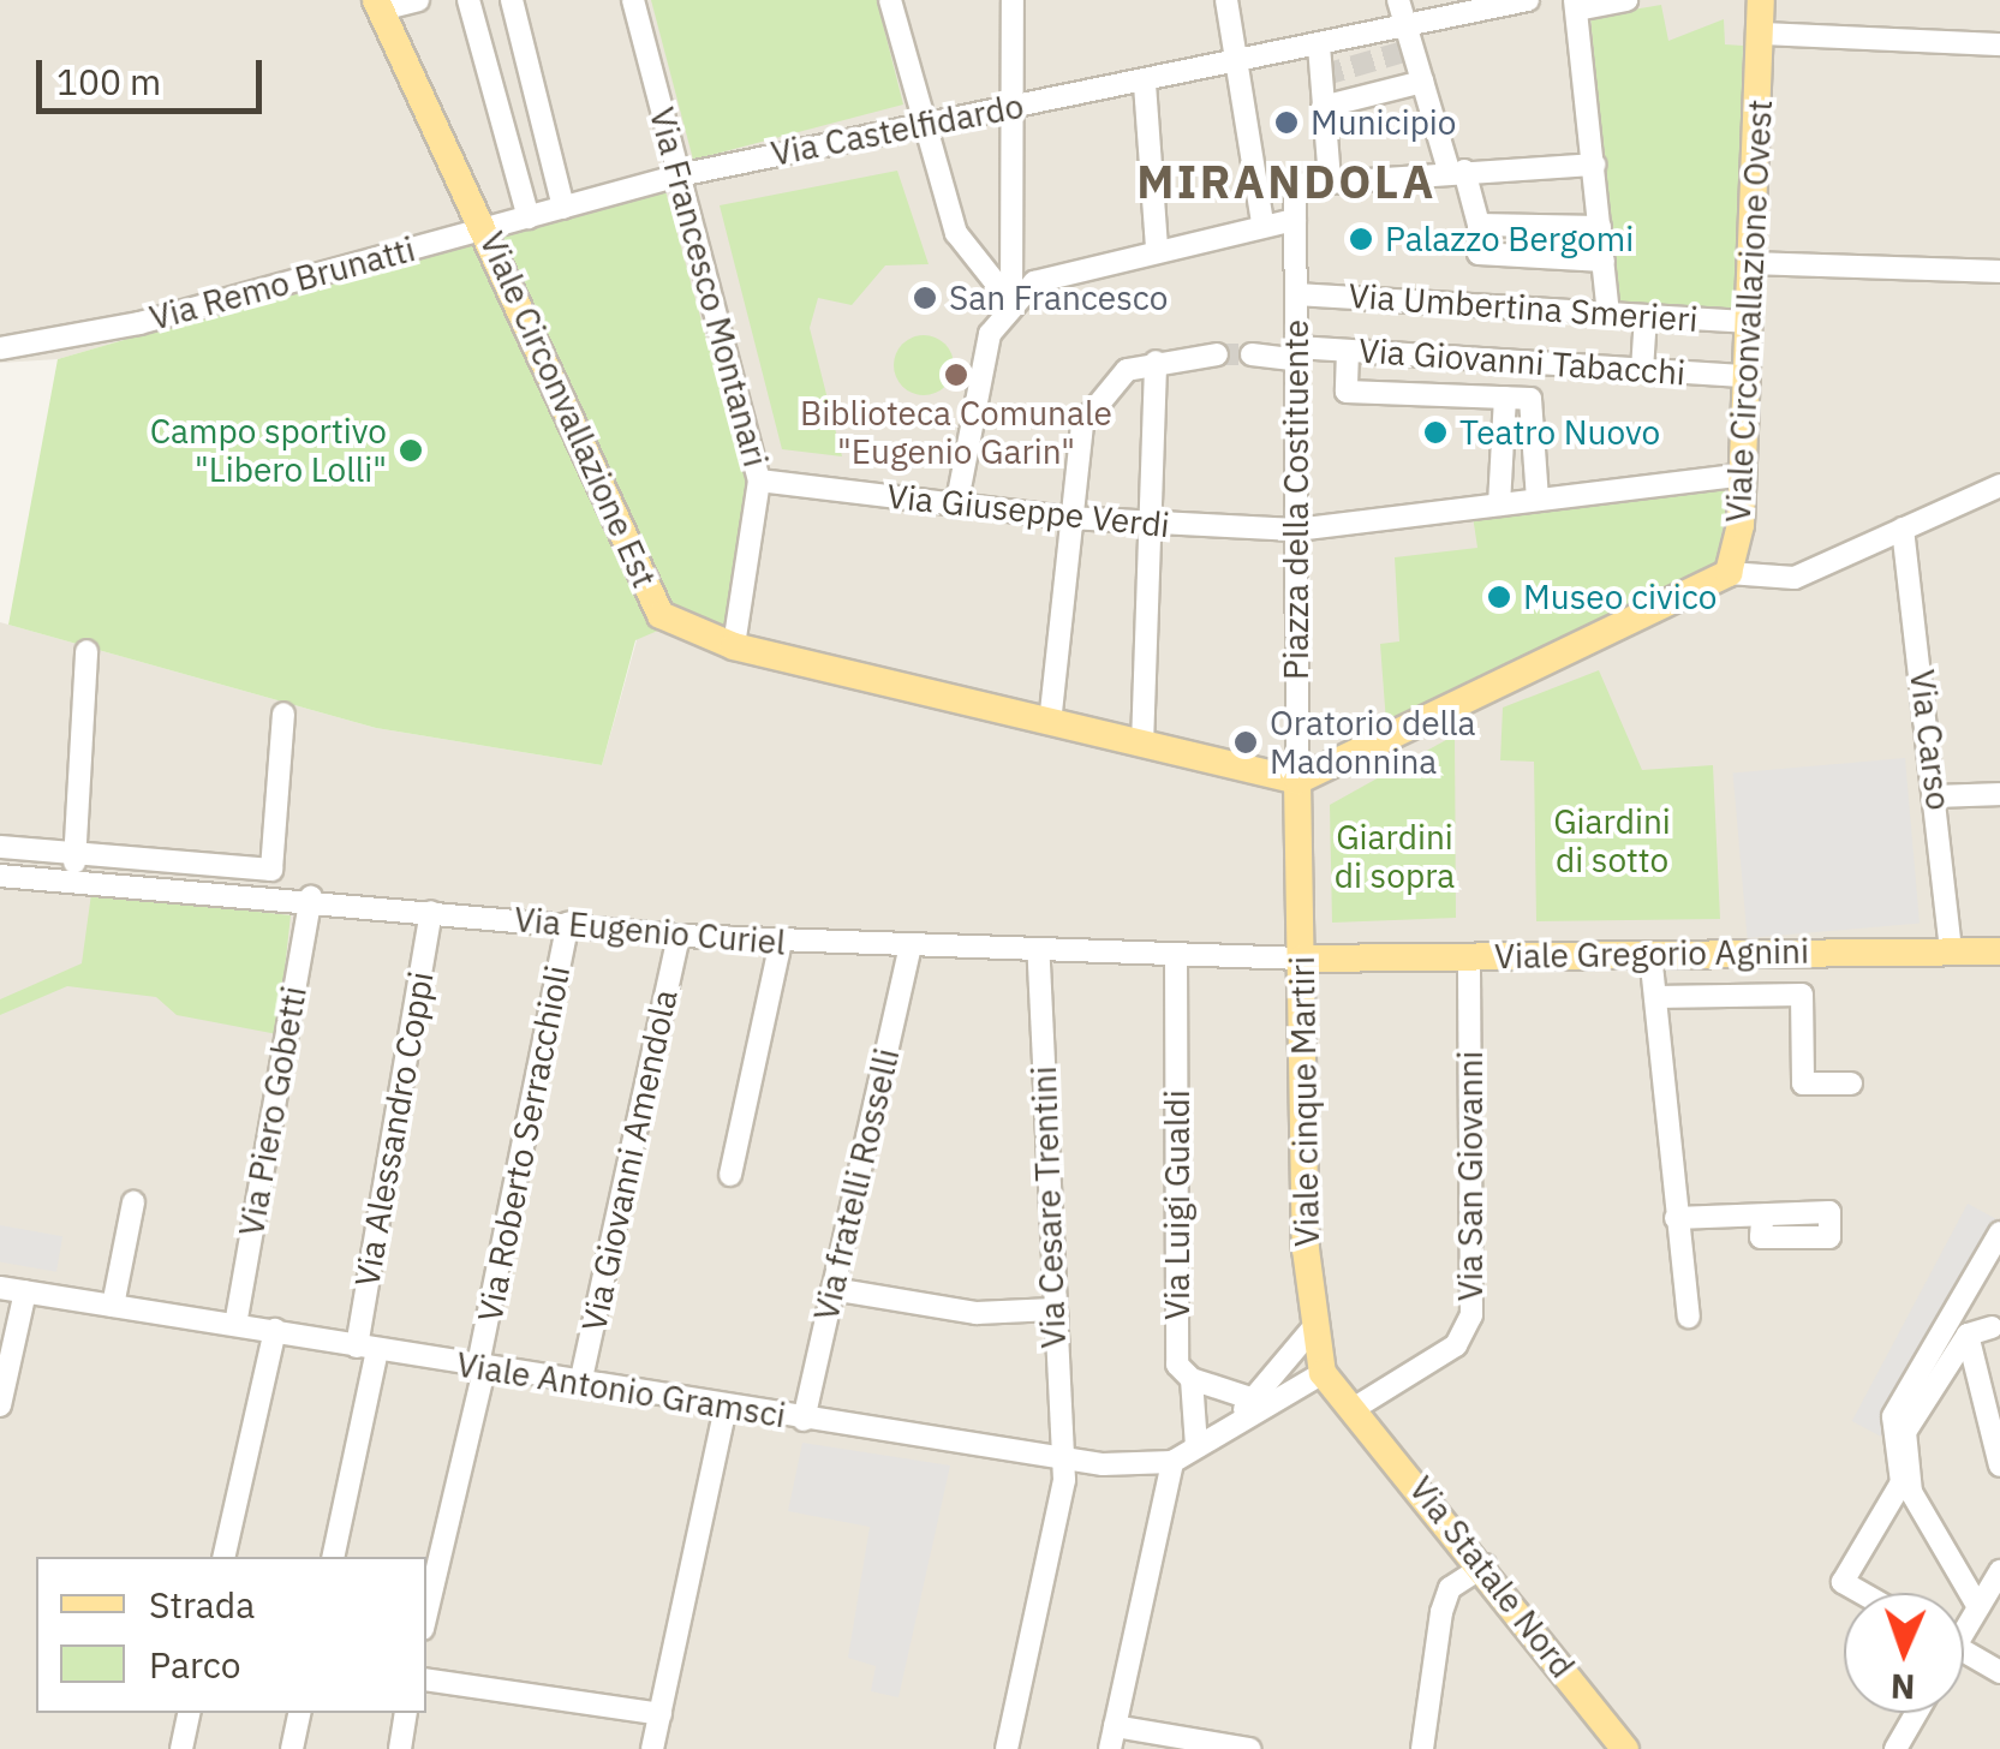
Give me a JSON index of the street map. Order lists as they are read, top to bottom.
{
  "streets": {
    "main road": [
      "Viale Circonvallazione Ovest",
      "Viale Circonvallazione Est",
      "Viale Gregorio Agnini",
      "Viale cinque Martiri",
      "Via Statale Nord"
    ],
    "street": [
      "Via Castelfidardo",
      "Via Remo Brunatti",
      "Via Francesco Montanari",
      "Via Umbertina Smerieri",
      "Via Giovanni Tabacchi",
      "Piazza della Costituente",
      "Via Giuseppe Verdi",
      "Via Carso",
      "Via Eugenio Curiel",
      "Via Piero Gobetti",
      "Via Alessandro Coppi",
      "Via Roberto Serracchioli",
      "Via Giovanni Amendola",
      "Via San Giovanni",
      "Via fratelli Rosselli",
      "Via Luigi Gualdi",
      "Via Cesare Trentini",
      "Viale Antonio Gramsci"
    ]
  },
  "crossings": [
    ["Via Castelfidardo", "Via Remo Brunatti"],
    ["Via Castelfidardo", "Via Francesco Montanari"],
    ["Via Remo Brunatti", "Viale Circonvallazione Est"],
    ["Via Francesco Montanari", "Viale Circonvallazione Est"],
    ["Via Francesco Montanari", "Via Giuseppe Verdi"],
    ["Via Umbertina Smerieri", "Viale Circonvallazione Ovest"],
    ["Via Umbertina Smerieri", "Piazza della Costituente"],
    ["Viale Circonvallazione Ovest", "Via Giovanni Tabacchi"],
    ["Viale Circonvallazione Ovest", "Via Giuseppe Verdi"],
    ["Via Giovanni Tabacchi", "Piazza della Costituente"],
    ["Viale Circonvallazione Est", "Piazza della Costituente"],
    ["Viale Circonvallazione Est", "Viale cinque Martiri"],
    ["Piazza della Costituente", "Via Giuseppe Verdi"],
    ["Piazza della Costituente", "Viale cinque Martiri"],
    ["Via Carso", "Viale Gregorio Agnini"],
    ["Via Eugenio Curiel", "Viale Gregorio Agnini"],
    ["Via Eugenio Curiel", "Viale cinque Martiri"],
    ["Via Eugenio Curiel", "Via Piero Gobetti"],
    ["Via Eugenio Curiel", "Via Alessandro Coppi"],
    ["Via Eugenio Curiel", "Via Roberto Serracchioli"],
    ["Via Eugenio Curiel", "Via Giovanni Amendola"],
    ["Via Eugenio Curiel", "Via fratelli Rosselli"],
    ["Via Eugenio Curiel", "Via Luigi Gualdi"],
    ["Via Eugenio Curiel", "Via Cesare Trentini"],
    ["Viale Gregorio Agnini", "Viale cinque Martiri"],
    ["Viale Gregorio Agnini", "Via San Giovanni"],
    ["Viale cinque Martiri", "Via San Giovanni"],
    ["Viale cinque Martiri", "Via Statale Nord"],
    ["Via Piero Gobetti", "Viale Antonio Gramsci"],
    ["Via Alessandro Coppi", "Viale Antonio Gramsci"],
    ["Via Roberto Serracchioli", "Viale Antonio Gramsci"],
    ["Via Giovanni Amendola", "Viale Antonio Gramsci"],
    ["Via San Giovanni", "Via Statale Nord"],
    ["Via fratelli Rosselli", "Viale Antonio Gramsci"],
    ["Via Cesare Trentini", "Viale Antonio Gramsci"]
  ],
  "districts": ["MIRANDOLA"],
  "parks": ["Giardini di sotto", "Giardini di sopra"],
  "places": [
    "Municipio",
    "Palazzo Bergomi",
    "San Francesco",
    "Biblioteca Comunale \"Eugenio Garin\"",
    "Teatro Nuovo",
    "Campo sportivo \"Libero Lolli\"",
    "Museo civico",
    "Oratorio della Madonnina"
  ],
  "legend": ["Strada", "Parco"],
  "scale_bar": "100 m",
  "north": "bottom"
}
